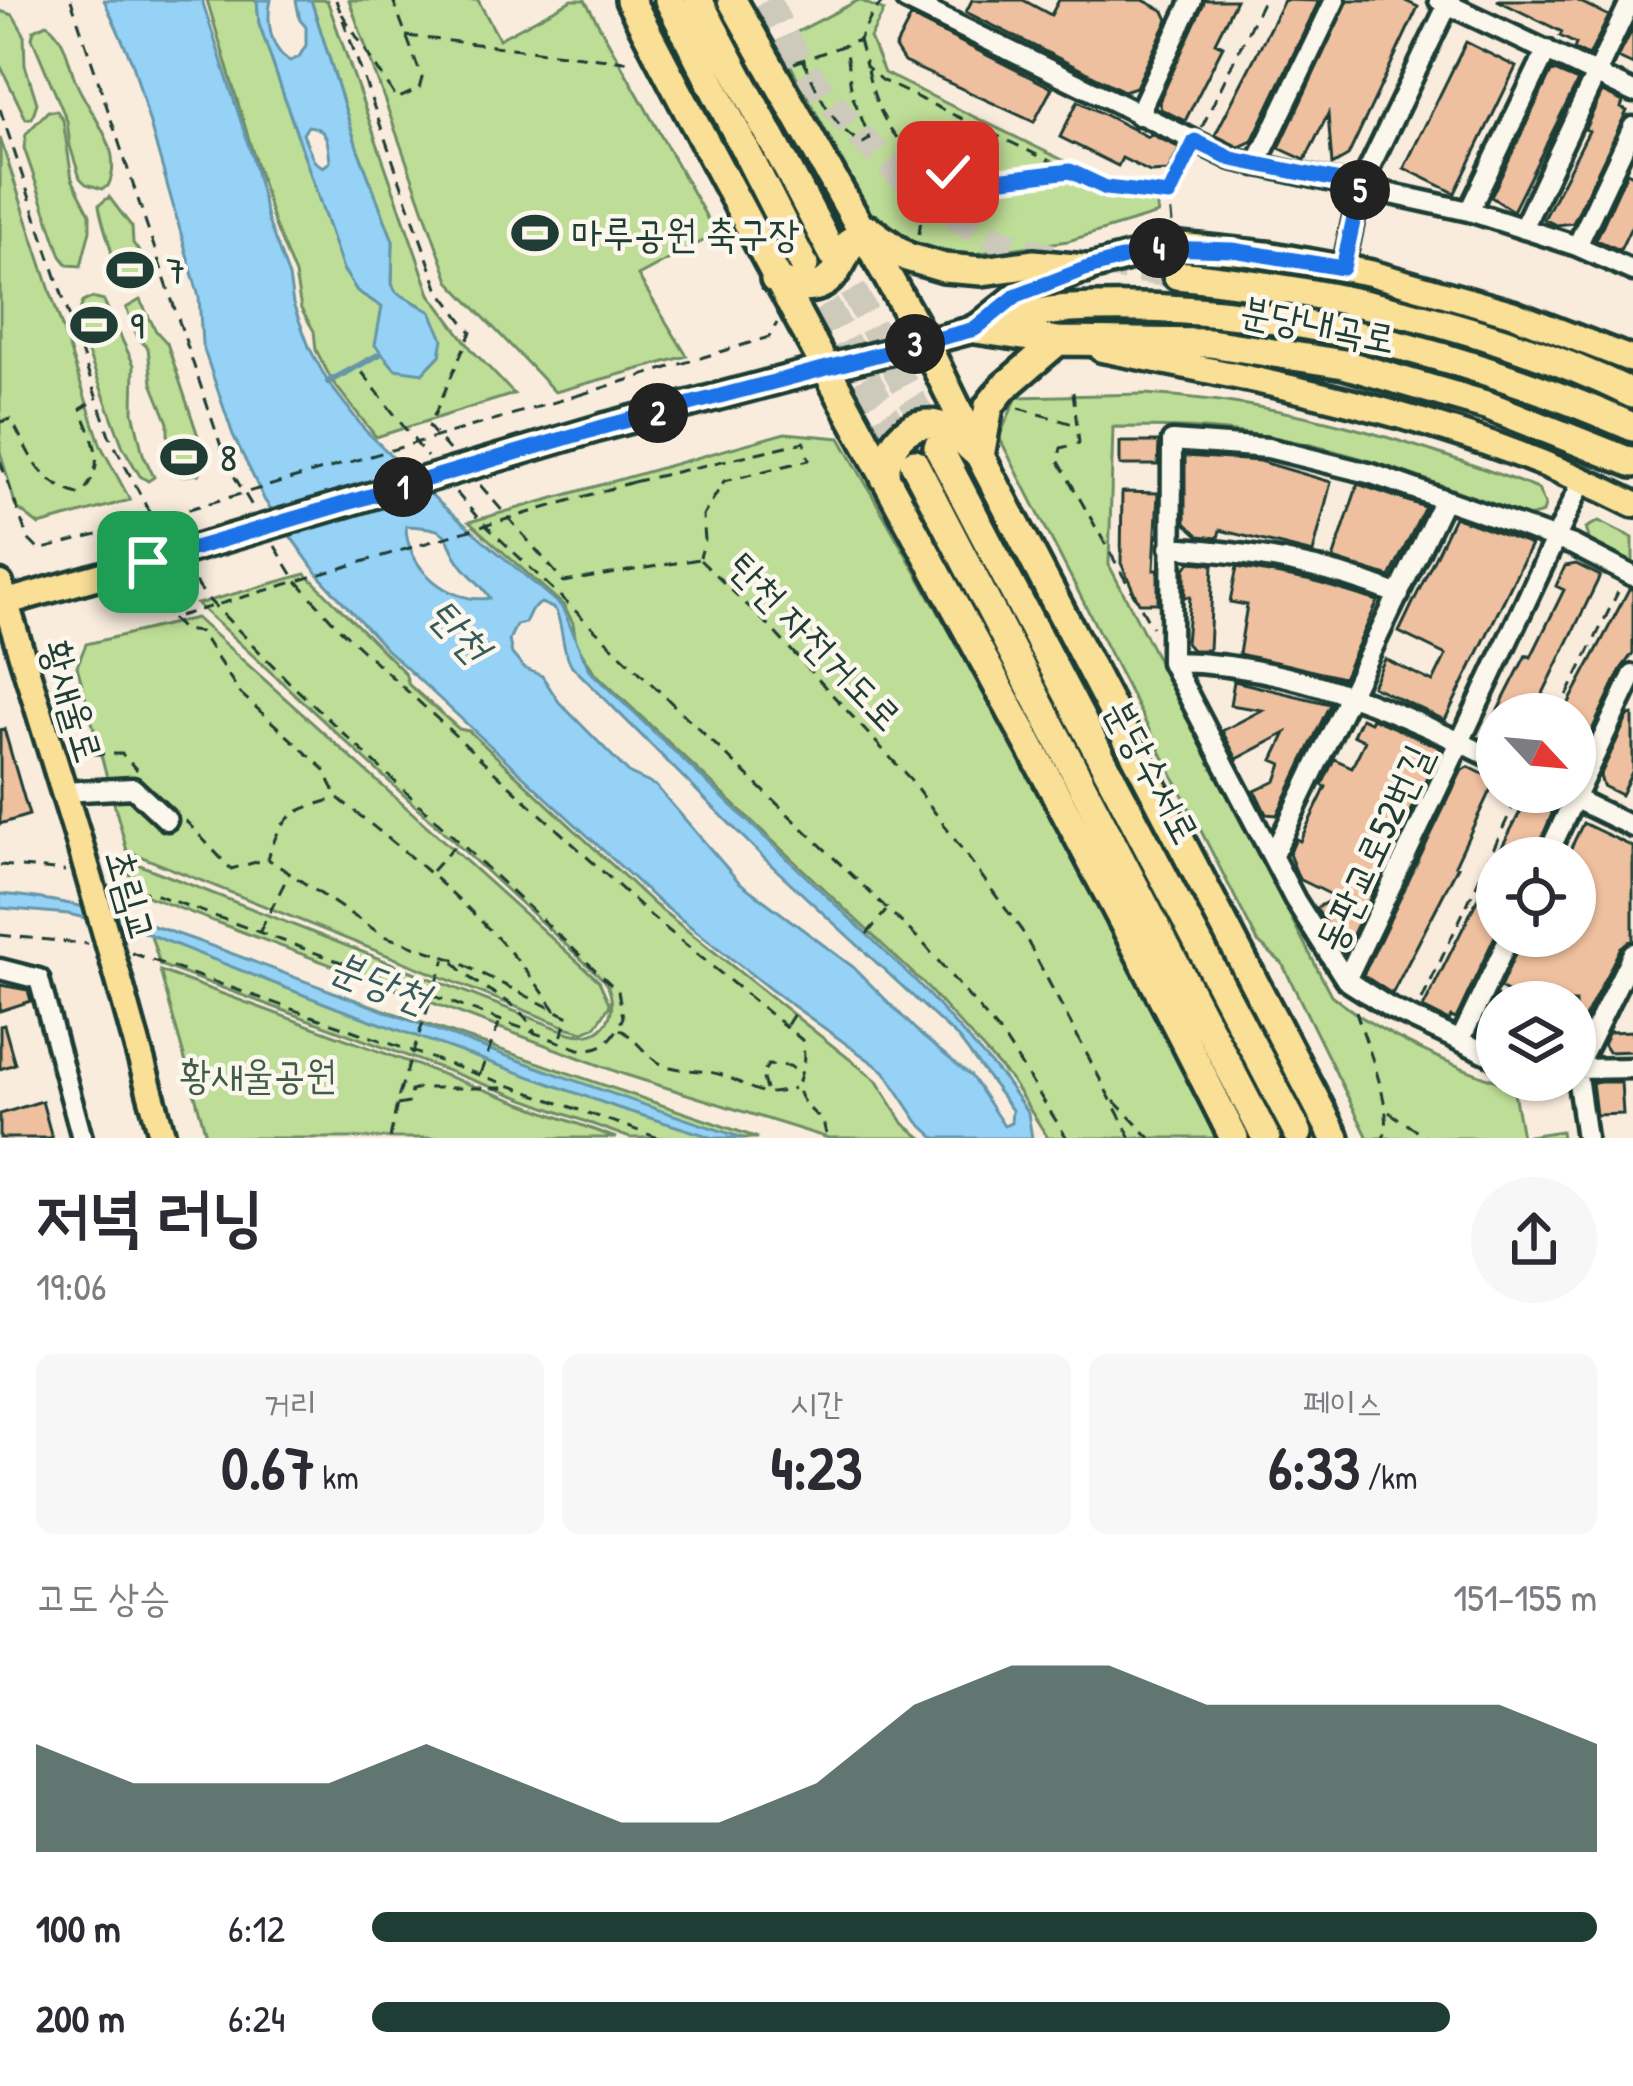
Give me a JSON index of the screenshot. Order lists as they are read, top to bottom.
{
  "streets": {
    "highway": ["분당내곡로", "분당수서로"],
    "main road": ["황새울로", "초림교"],
    "street": ["동판교로52번길"],
    "path": ["탄천 자전거도로"]
  },
  "crossings": [
    ["분당내곡로", "황새울로"],
    ["황새울로", "초림교"]
  ],
  "water": ["탄천", "분당천"],
  "parks": ["황새울공원"],
  "places": {
    "sports": [
      "마루공원 축구장",
      "7",
      "9",
      "8"
    ]
  },
  "north": "bottom right",
  "page": {
    "pins": [
      "5",
      "4",
      "3",
      "2",
      "1"
    ],
    "heading": ["저녁 러닝", "19:06"],
    "stats": [
      ["거리", "0.67 km"],
      ["시간", "4:23"],
      ["페이스", "6:33 /km"]
    ],
    "chart": ["고도 상승", "151–155 m"],
    "list": [
      {
        "name": "100 m",
        "note": "6:12"
      },
      {
        "name": "200 m",
        "note": "6:24"
      }
    ]
  }
}
